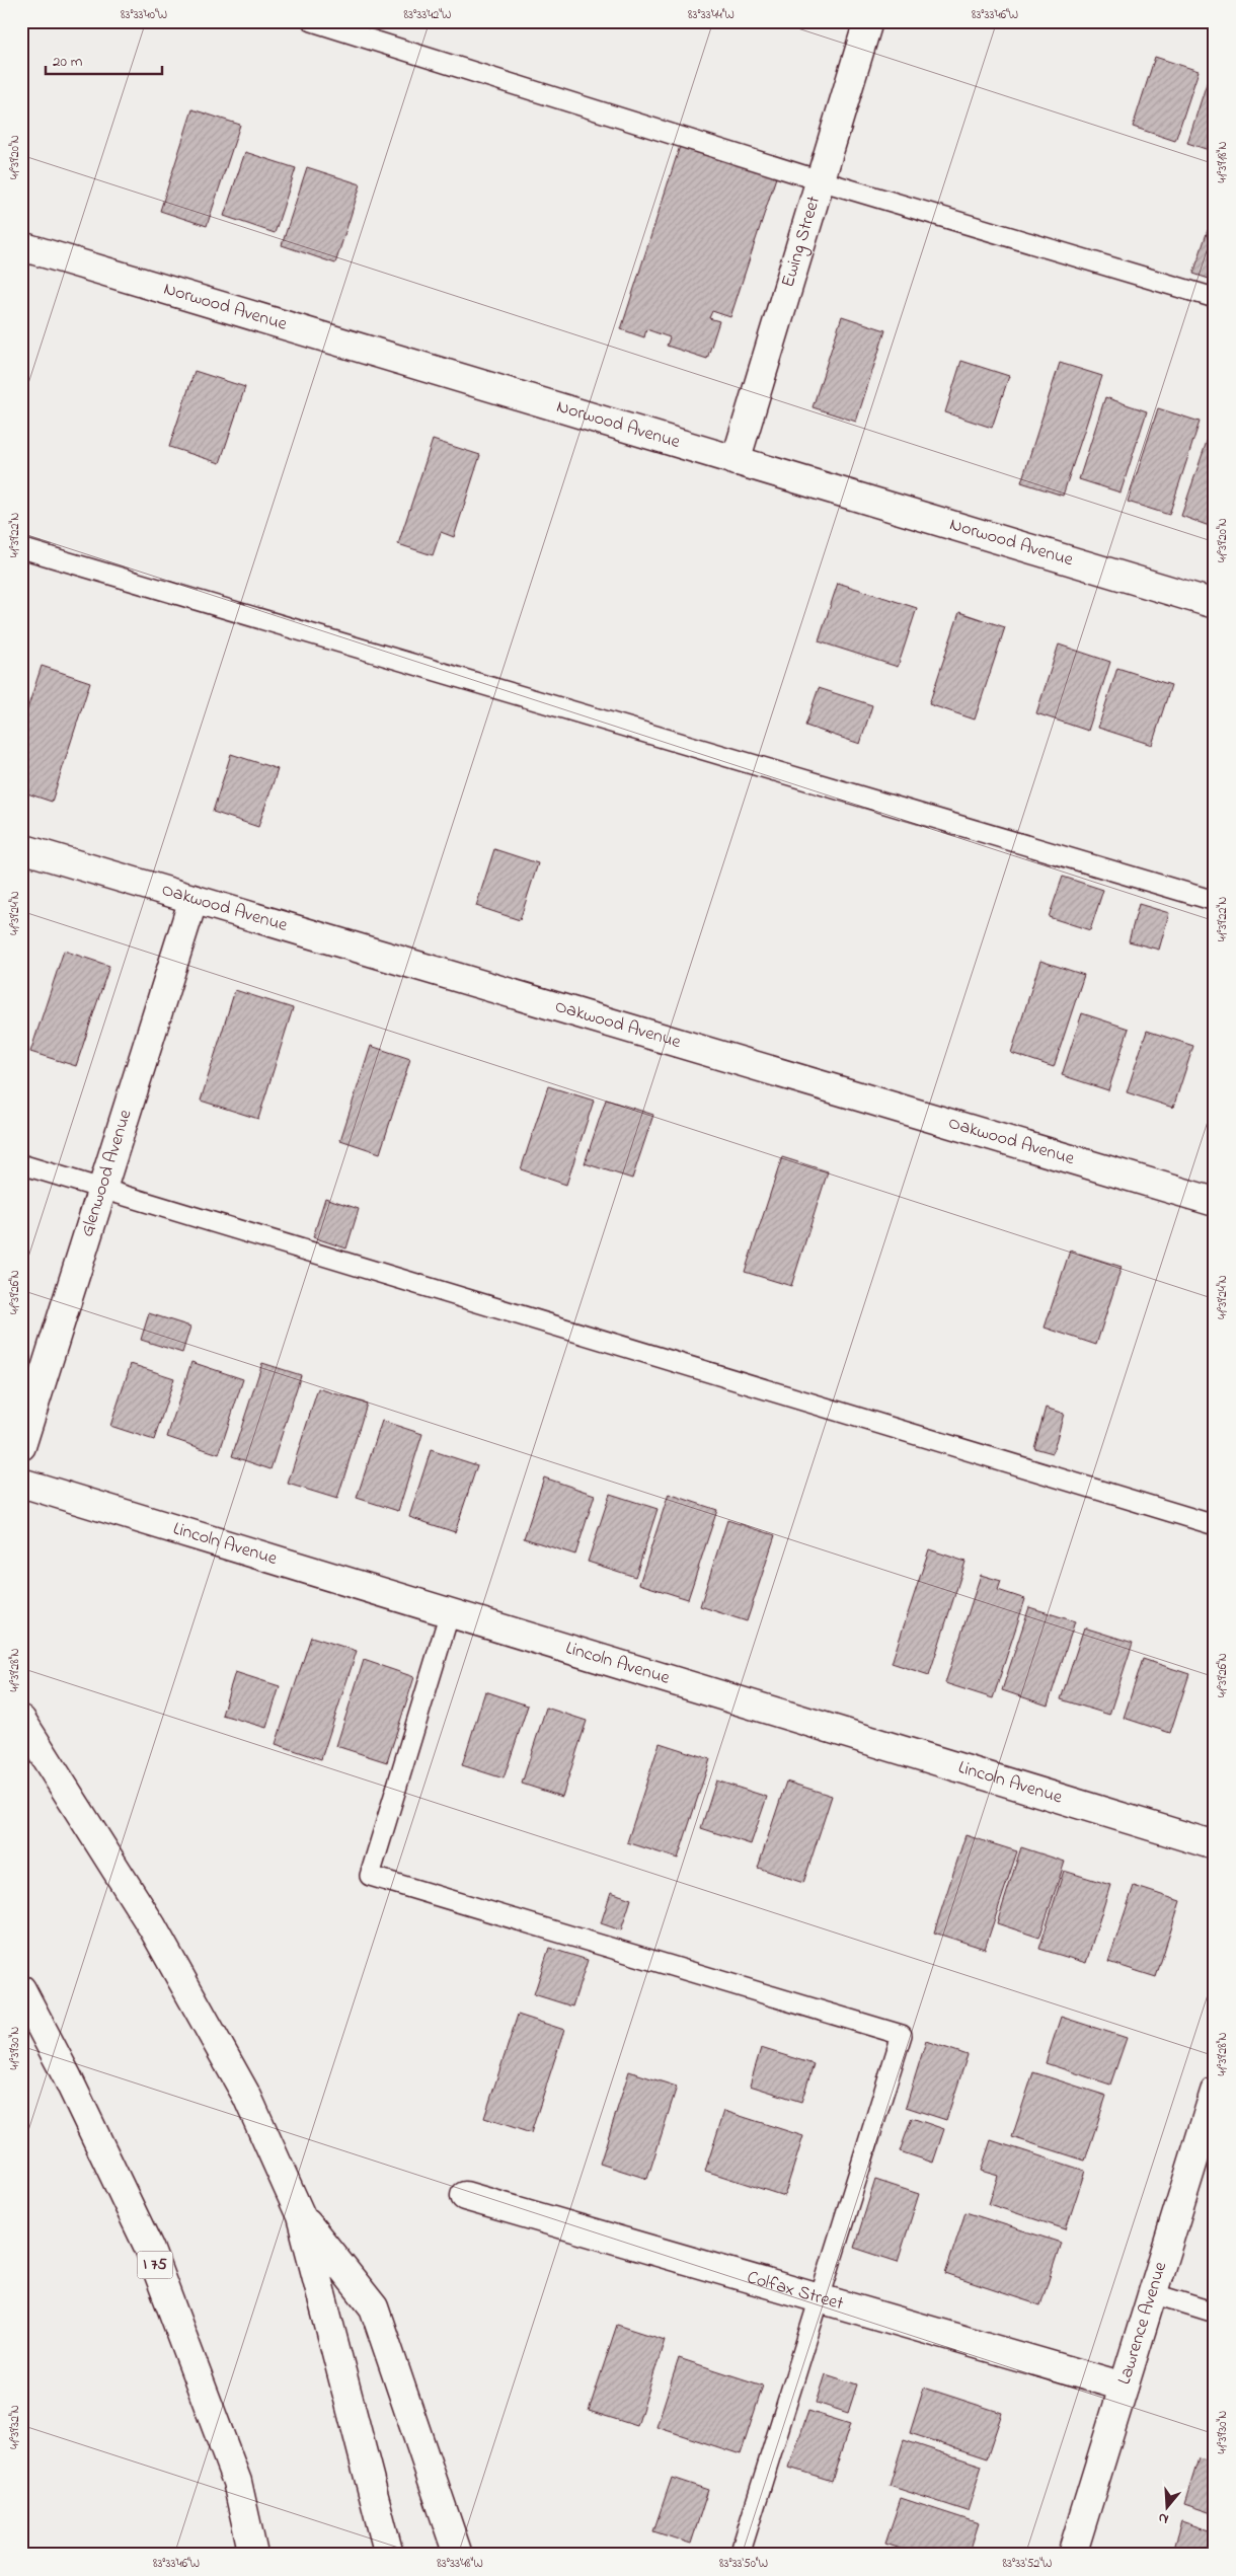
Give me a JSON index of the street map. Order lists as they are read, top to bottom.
{
  "streets": {
    "main road": [
      "Ewing Street",
      "Norwood Avenue",
      "Oakwood Avenue",
      "Glenwood Avenue",
      "Lincoln Avenue",
      "I 75",
      "Colfax Street",
      "Lawrence Avenue"
    ]
  },
  "crossings": [
    ["Ewing Street", "Norwood Avenue"],
    ["Oakwood Avenue", "Glenwood Avenue"],
    ["Colfax Street", "Lawrence Avenue"]
  ],
  "scale_bar": "20 m",
  "north": "bottom",
  "coordinates": [
    "83°33'40\"W",
    "83°33'42\"W",
    "83°33'44\"W",
    "83°33'46\"W",
    "41°39'20\"N",
    "41°39'18\"N",
    "41°39'22\"N",
    "41°39'24\"N",
    "41°39'26\"N",
    "41°39'28\"N",
    "41°39'30\"N",
    "41°39'32\"N",
    "83°33'48\"W",
    "83°33'50\"W",
    "83°33'52\"W"
  ]
}
